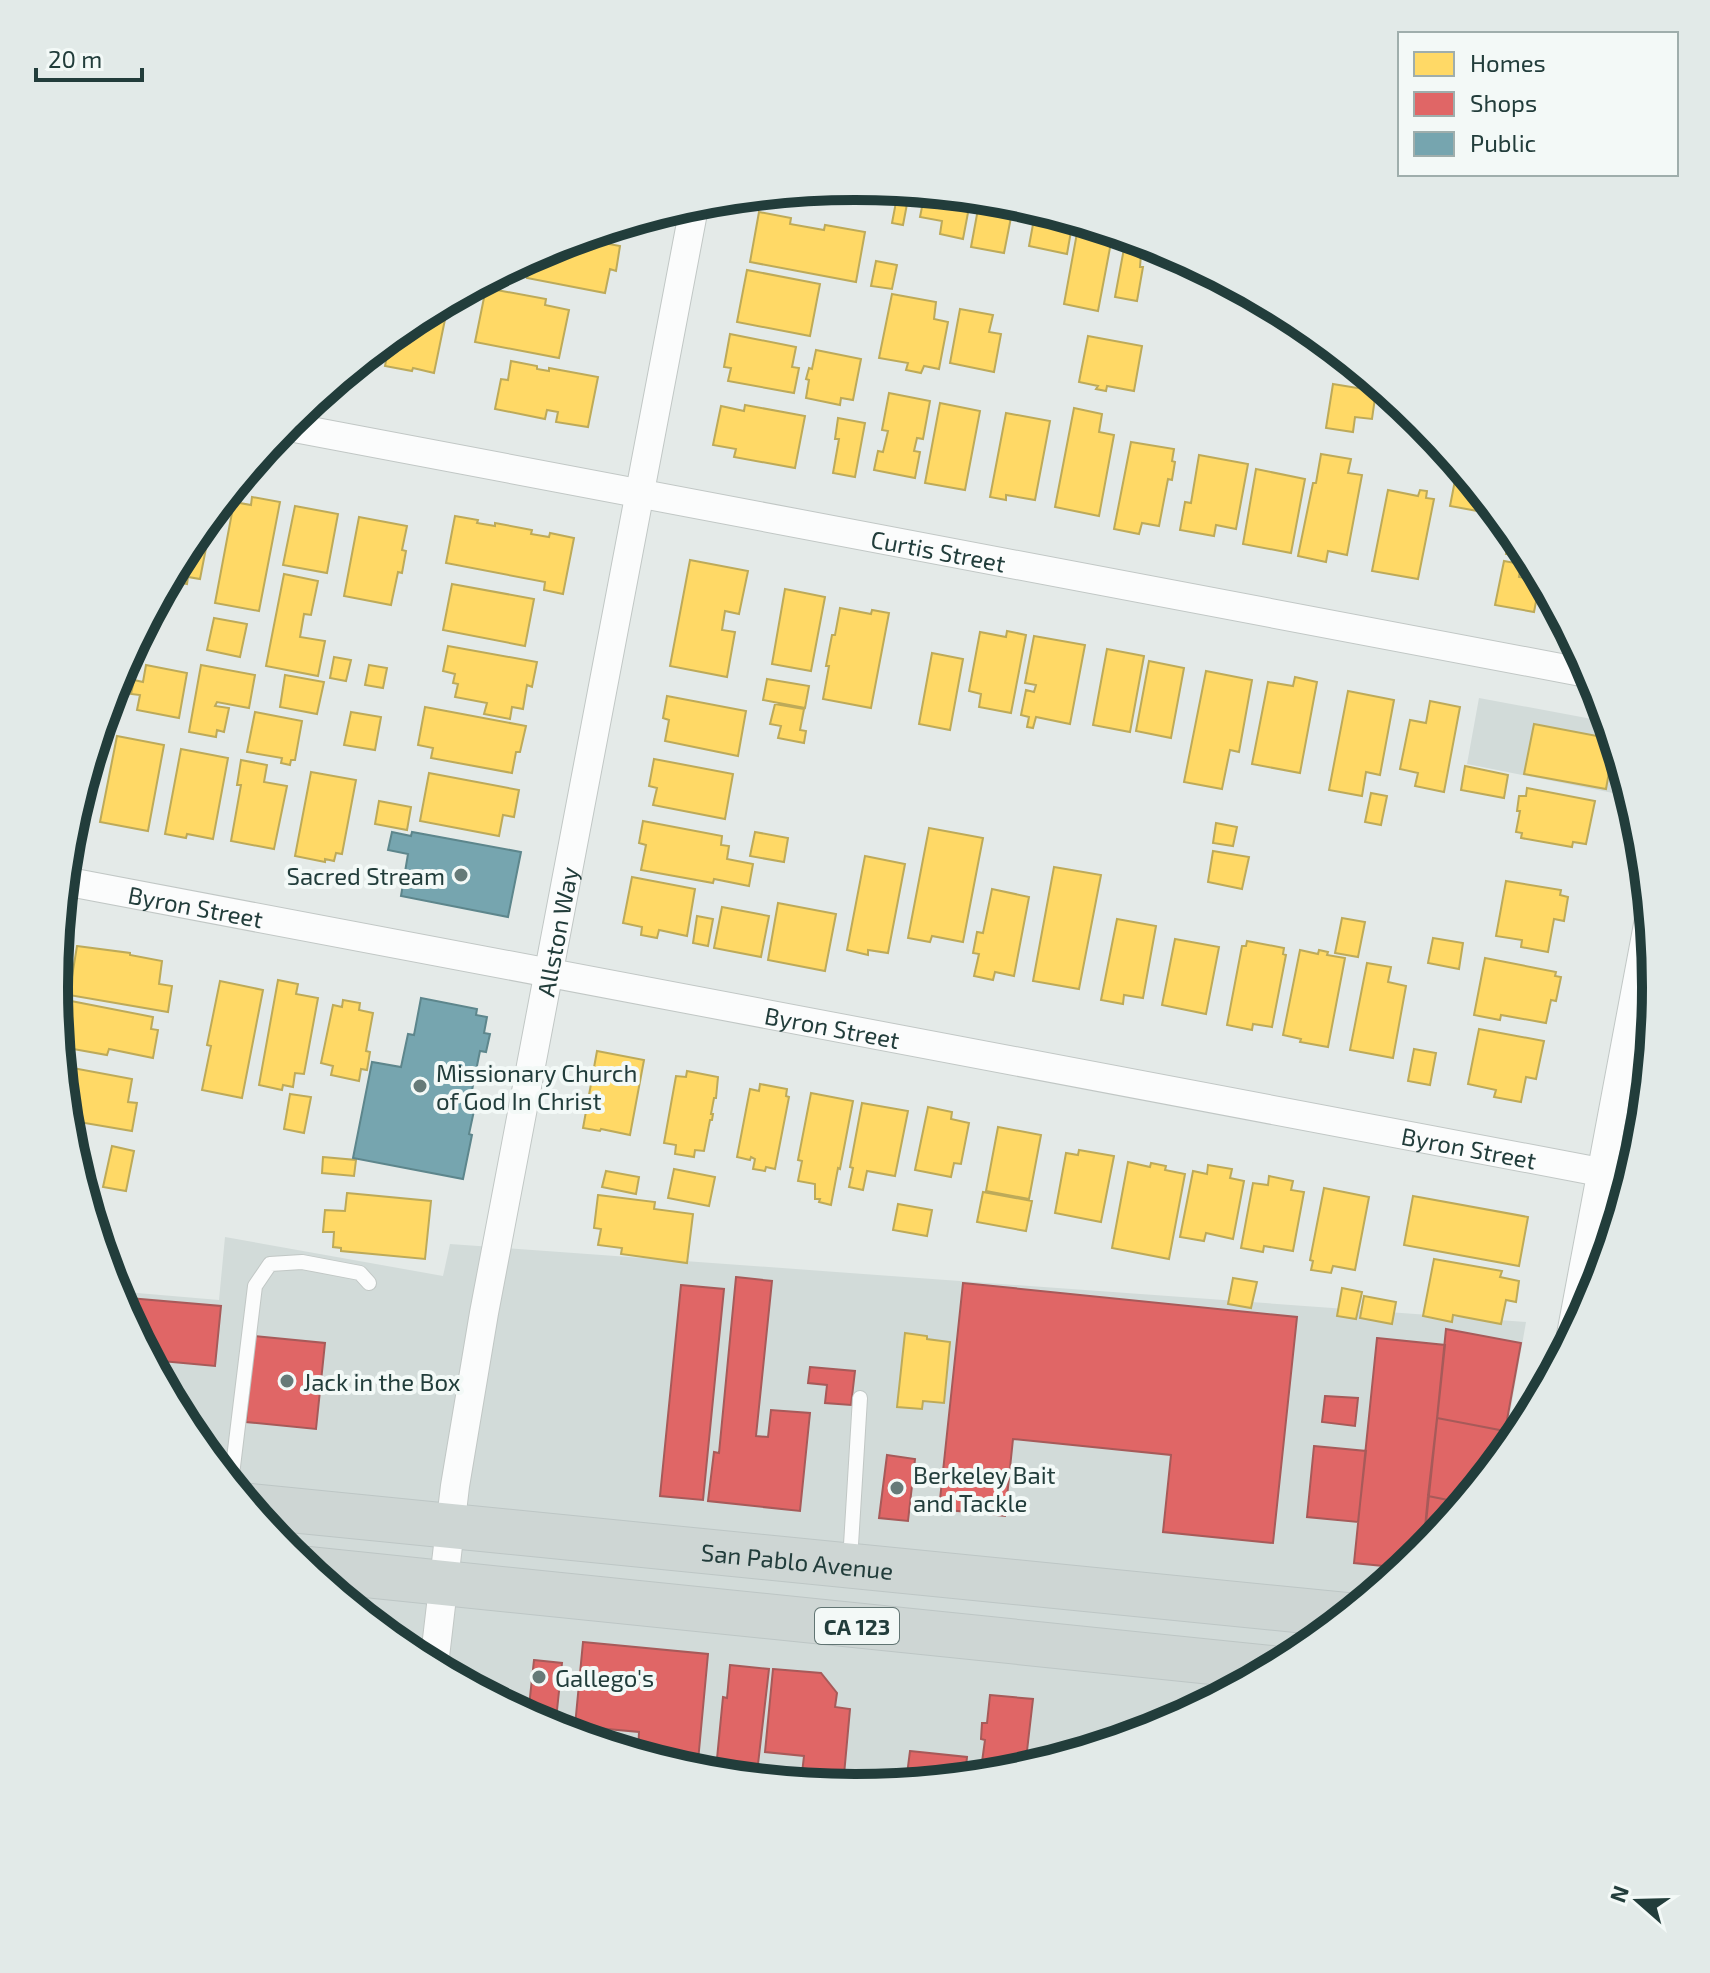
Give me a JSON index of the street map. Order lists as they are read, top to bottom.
{
  "streets": {
    "main road": ["San Pablo Avenue", "CA 123"],
    "street": ["Curtis Street", "Byron Street", "Allston Way"]
  },
  "crossings": [
    ["Curtis Street", "Allston Way"],
    ["Byron Street", "Allston Way"],
    ["Allston Way", "San Pablo Avenue"],
    ["Allston Way", "CA 123"]
  ],
  "places": [
    "Sacred Stream",
    "Missionary Church of God In Christ",
    "Jack in the Box",
    "Berkeley Bait and Tackle",
    "Gallego's"
  ],
  "legend": ["Homes", "Shops", "Public"],
  "scale_bar": "20 m",
  "north": "left"
}
